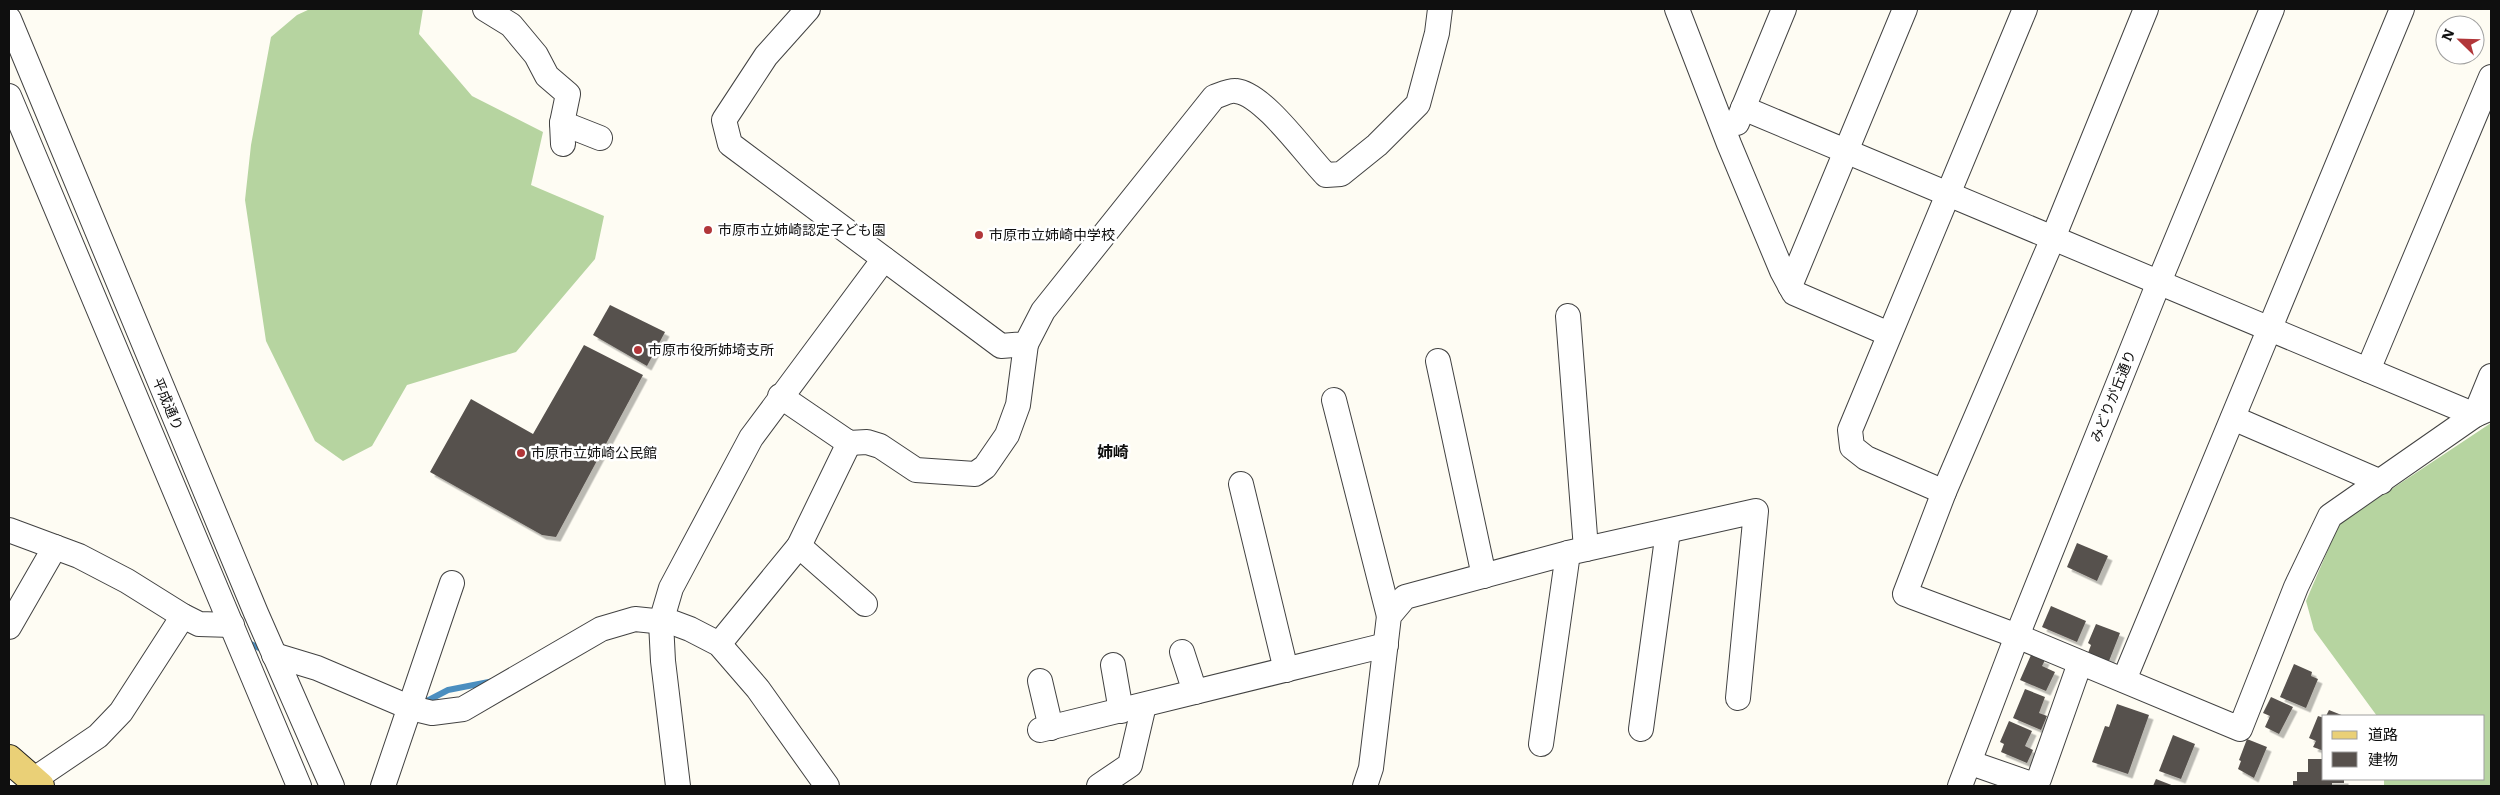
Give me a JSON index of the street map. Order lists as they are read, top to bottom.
{
  "streets": {
    "street": ["みどりが丘通り", "平成通り"]
  },
  "districts": ["姉崎"],
  "places": [
    "市原市立姉崎認定子ども園",
    "市原市立姉崎中学校",
    "市原市役所姉埼支所",
    "市原市立姉崎公民館"
  ],
  "legend": ["道路", "建物"],
  "north": "top left"
}
